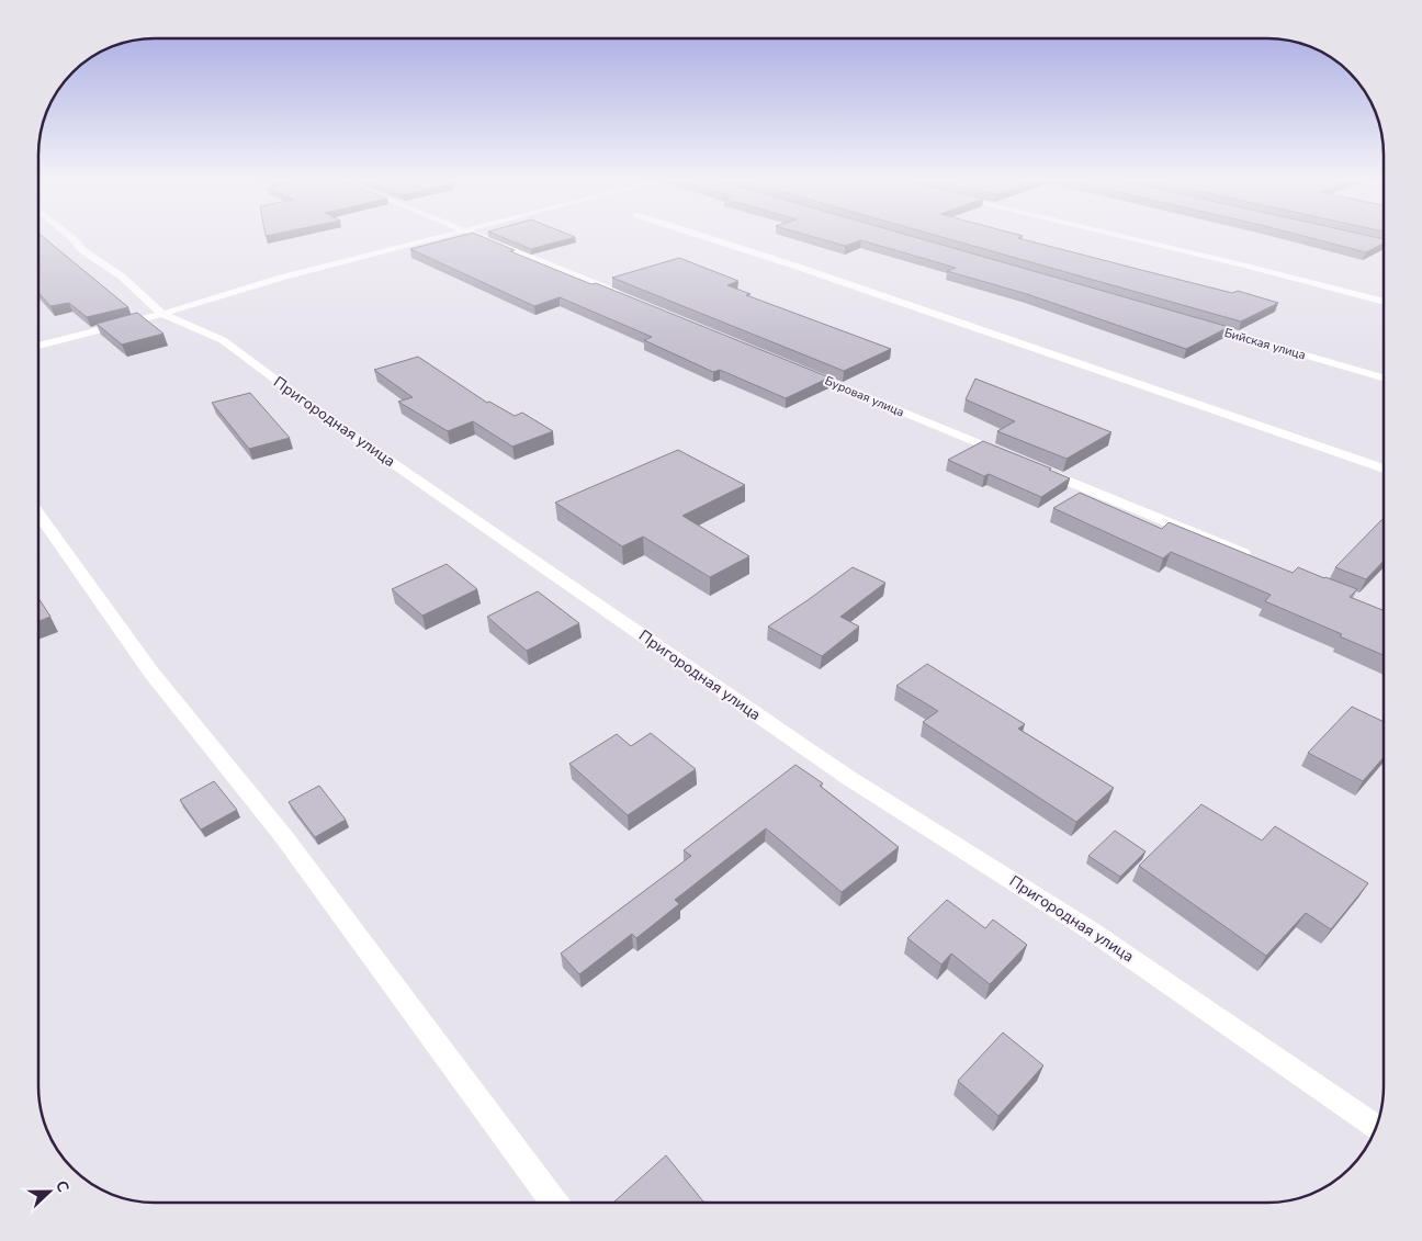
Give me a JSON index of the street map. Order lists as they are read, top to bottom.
{
  "streets": {
    "street": ["Бийская улица", "Буровая улица", "Пригородная улица"]
  },
  "north": "right"
}
